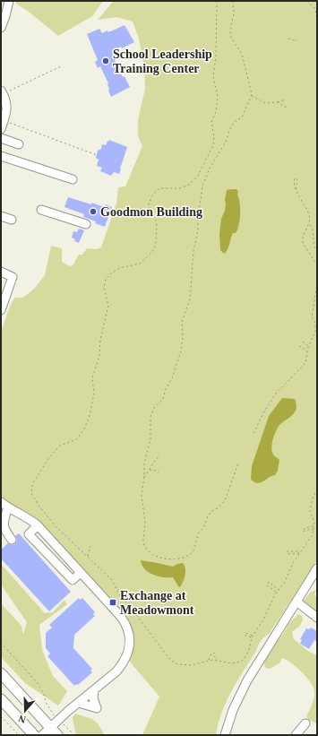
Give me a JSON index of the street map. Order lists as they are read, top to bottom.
{
  "places": {
    "other": ["School Leadership Training Center", "Goodmon Building"],
    "transit": ["Exchange at Meadowmont"]
  },
  "north": "bottom"
}
